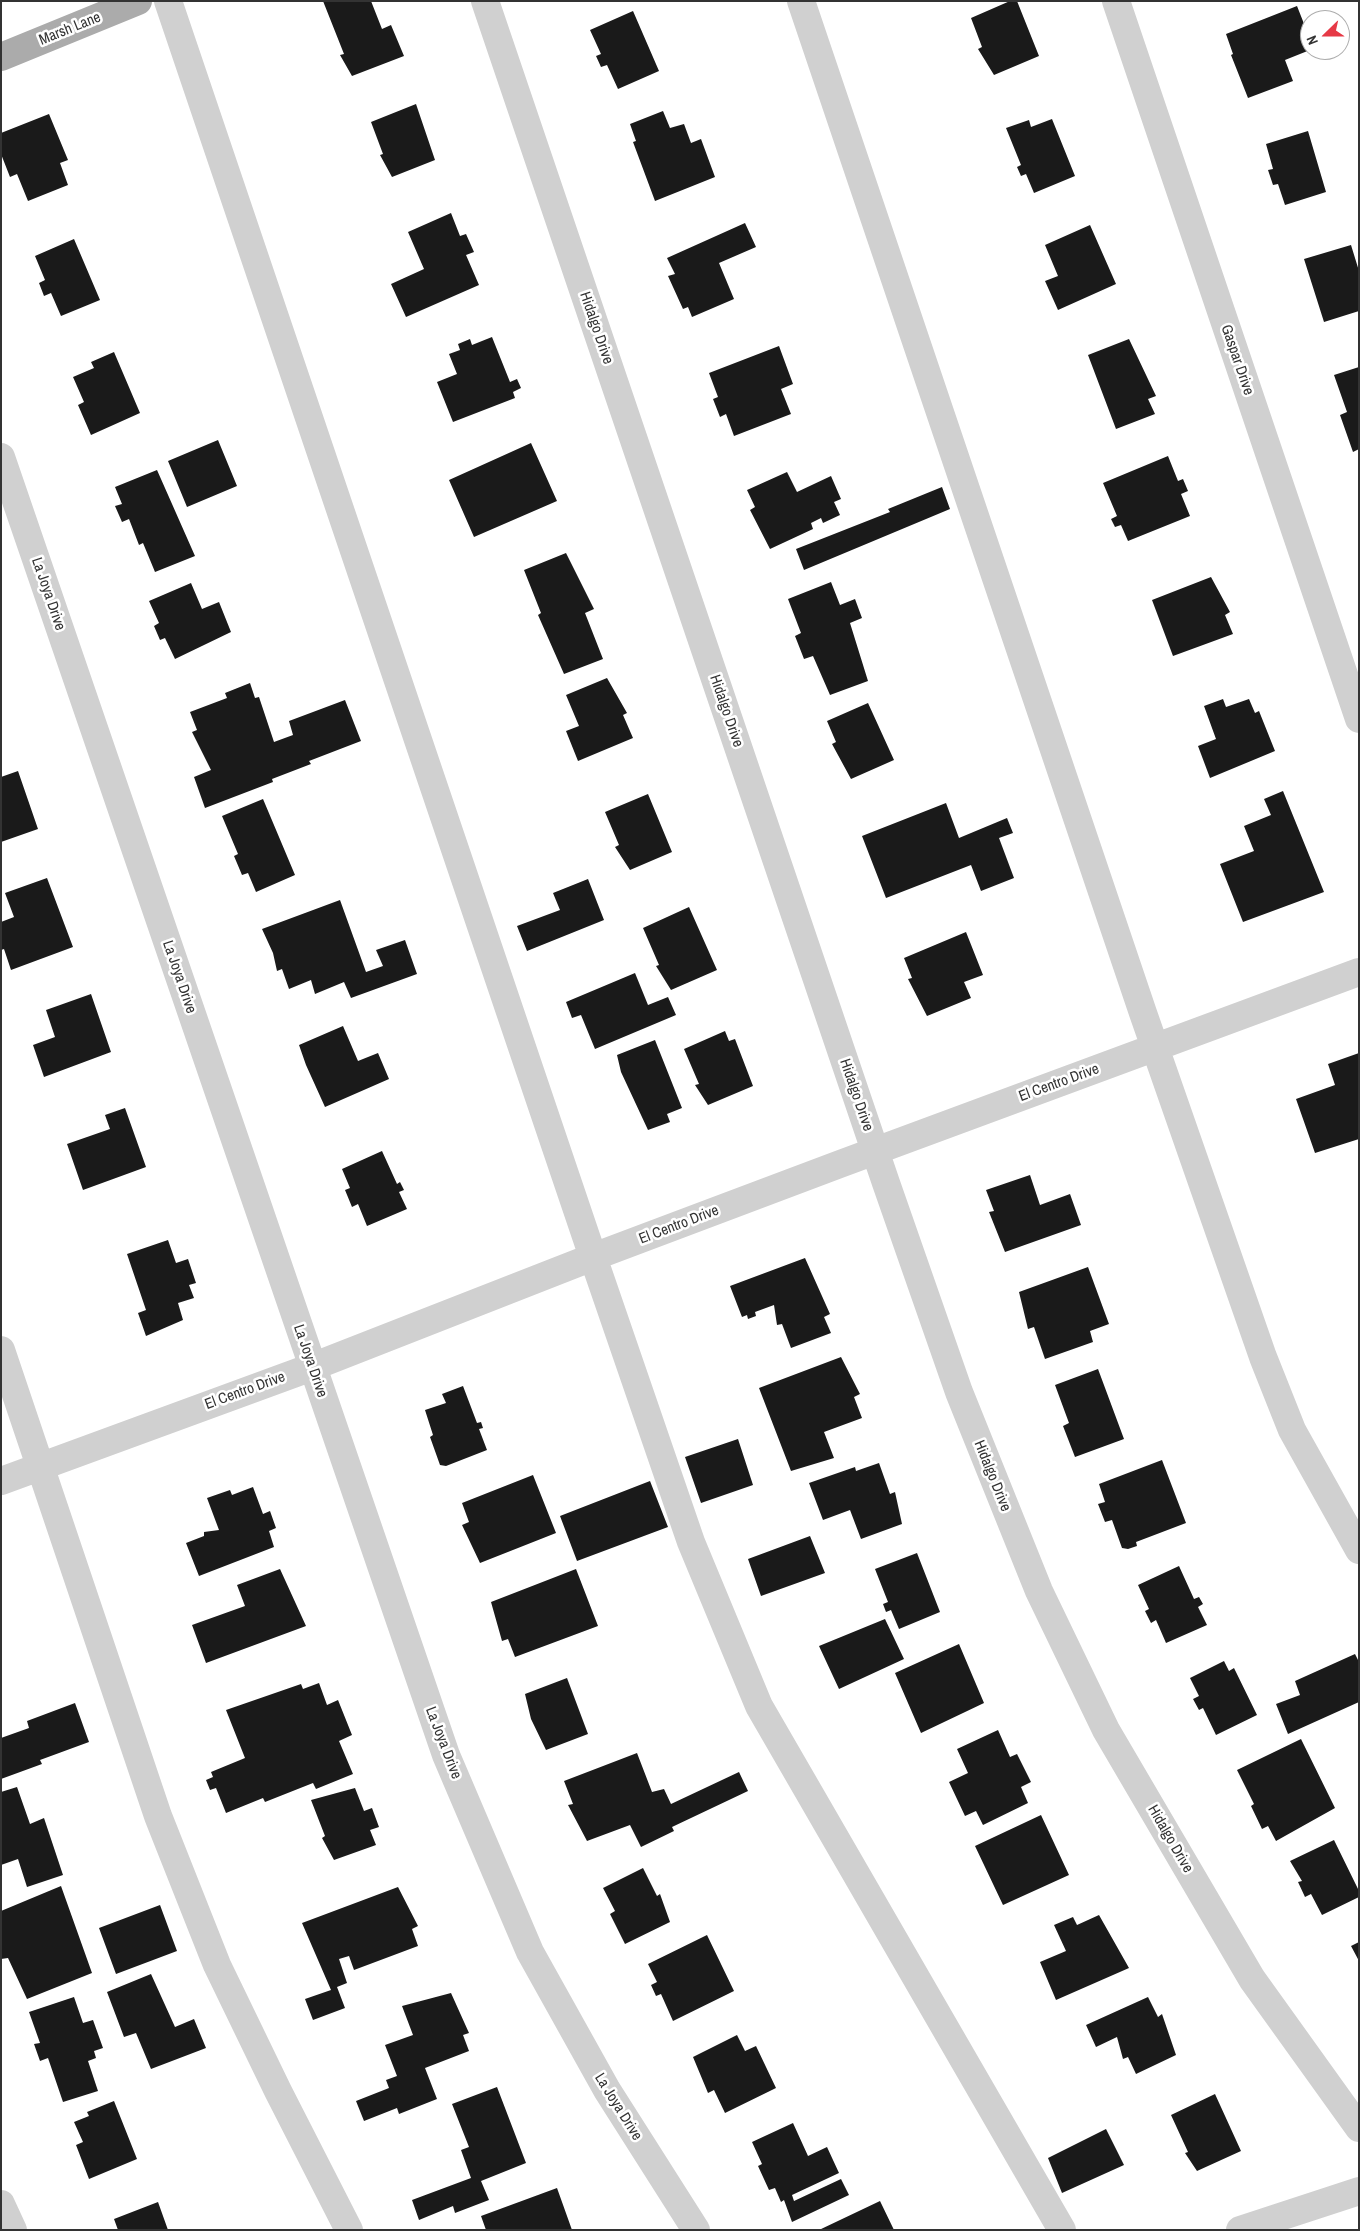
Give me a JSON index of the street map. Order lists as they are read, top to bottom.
{
  "streets": {
    "main road": ["Marsh Lane"],
    "street": [
      "Hidalgo Drive",
      "Gaspar Drive",
      "La Joya Drive",
      "El Centro Drive"
    ]
  },
  "crossings": [
    ["Hidalgo Drive", "El Centro Drive"],
    ["La Joya Drive", "El Centro Drive"]
  ],
  "north": "left"
}
